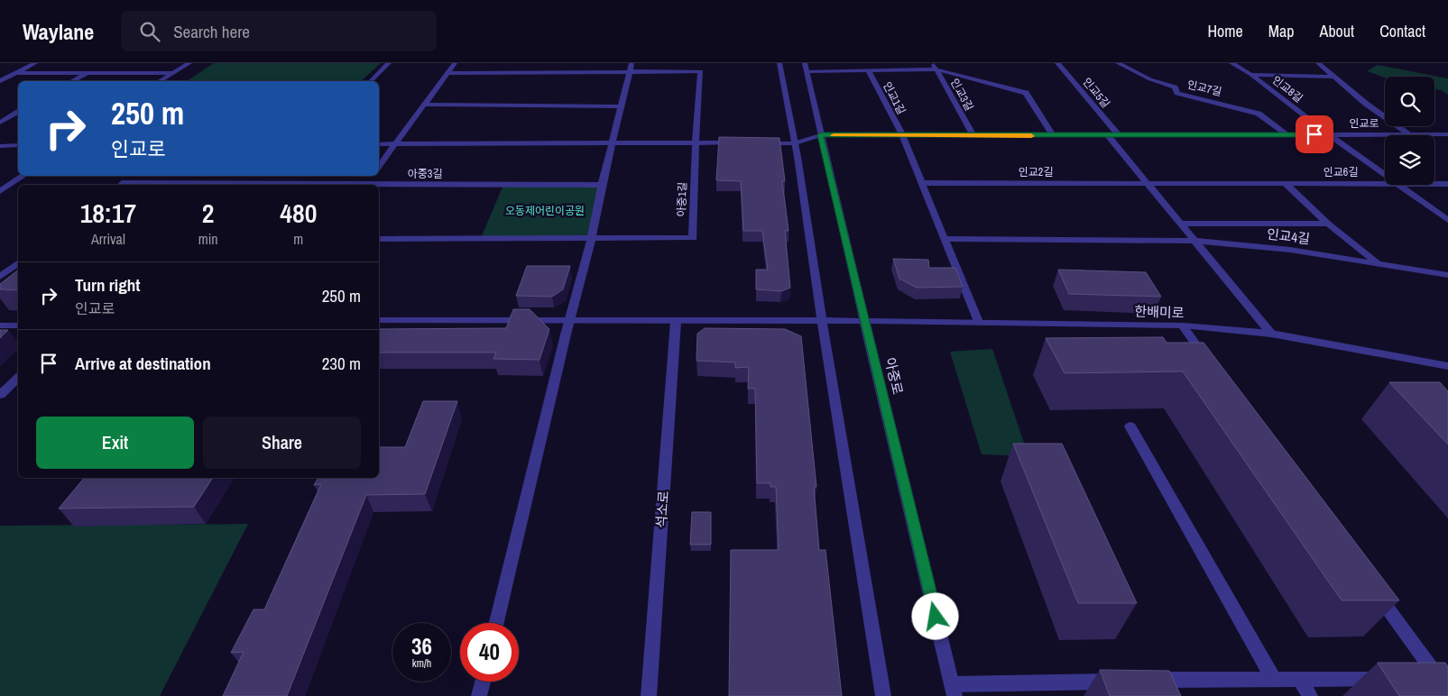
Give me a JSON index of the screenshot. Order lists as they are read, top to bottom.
{
  "streets": {
    "street": [
      "인교7길",
      "인교8길",
      "인교5길",
      "인교3길",
      "인교1길",
      "인교로",
      "인교2길",
      "인교6길",
      "아중3길",
      "아중1길",
      "인교4길",
      "한배미로",
      "아중로",
      "석소로"
    ]
  },
  "crossings": [
    ["인교7길", "인교로"],
    ["인교8길", "인교로"],
    ["인교8길", "인교6길"],
    ["인교5길", "인교로"],
    ["인교3길", "인교로"],
    ["인교1길", "인교로"],
    ["인교로", "인교6길"],
    ["인교로", "아중로"],
    ["한배미로", "아중로"]
  ],
  "parks": ["오동제어린이공원"],
  "page": {
    "header": "Waylane",
    "search": "Search here",
    "nav": [
      "Home",
      "Map",
      "About",
      "Contact"
    ],
    "turn": ["250 m", "인교로"],
    "eta": [
      "18:17",
      "Arrival",
      "2",
      "min",
      "480",
      "m"
    ],
    "list": [
      {
        "name": "Turn right",
        "note": "인교로",
        "value": "250 m"
      },
      {
        "name": "Arrive at destination",
        "value": "230 m"
      }
    ],
    "buttons": ["Exit", "Share"],
    "speed": "36 km/h",
    "limit": "40"
  }
}
